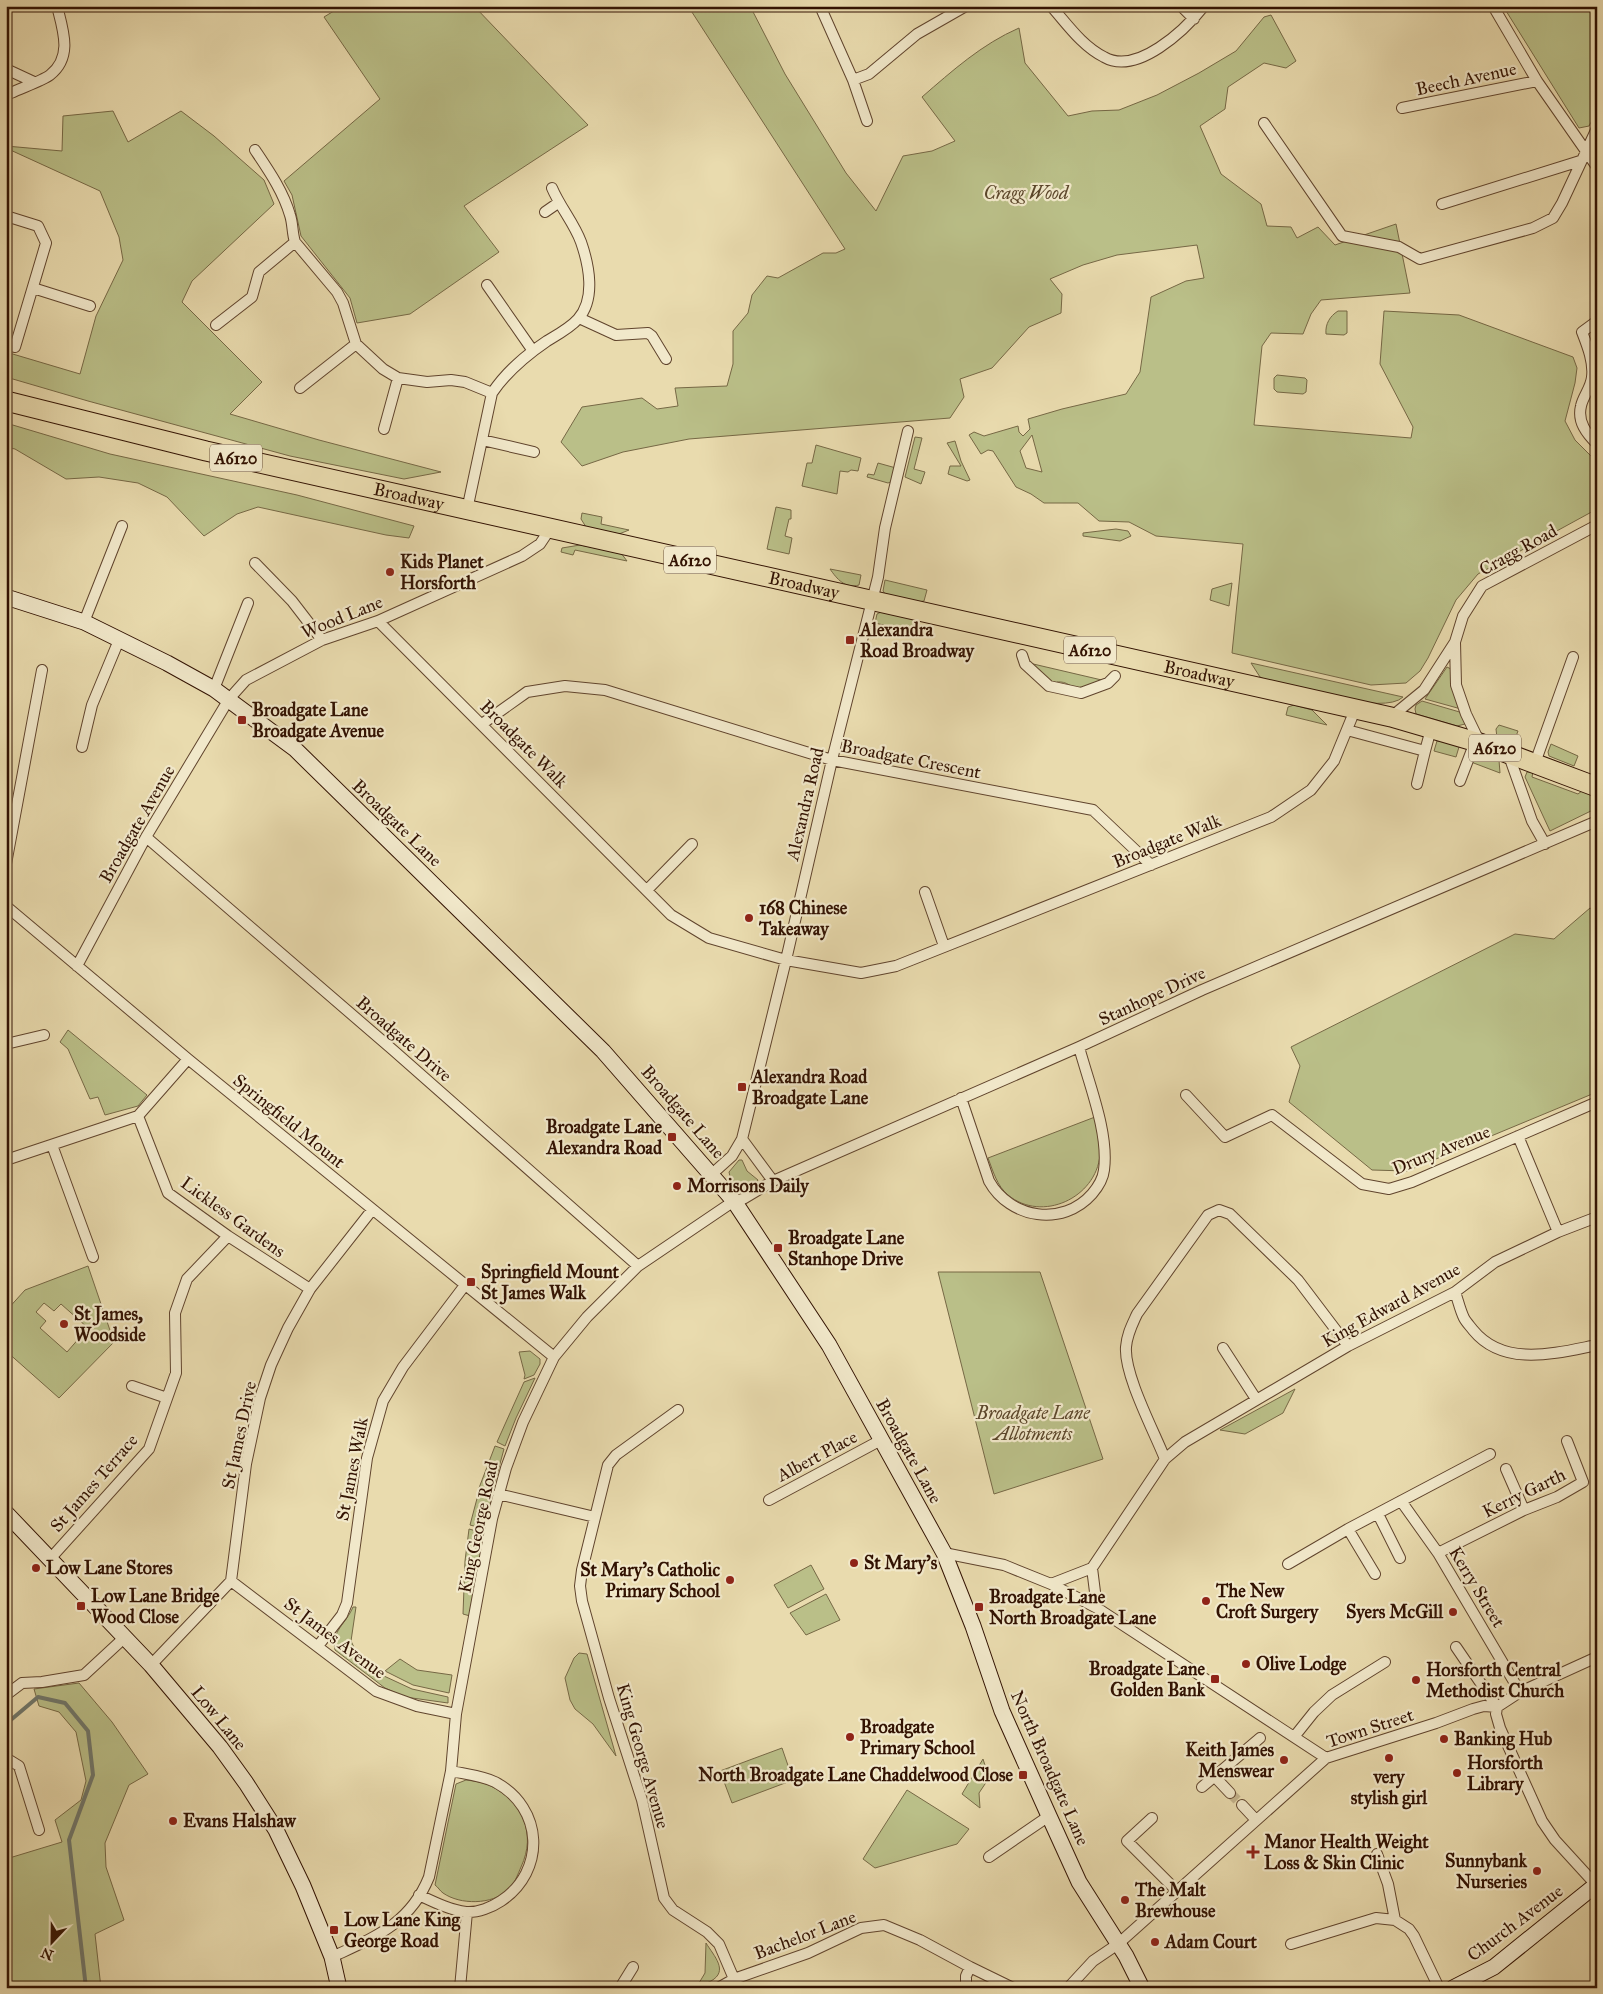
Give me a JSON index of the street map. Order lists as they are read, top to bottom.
{
  "streets": {
    "highway": ["A6120", "Broadway"],
    "street": [
      "Beech Avenue",
      "Cragg Road",
      "Wood Lane",
      "Broadgate Walk",
      "Broadgate Crescent",
      "Alexandra Road",
      "Broadgate Lane",
      "Broadgate Avenue",
      "Stanhope Drive",
      "Broadgate Drive",
      "Springfield Mount",
      "Drury Avenue",
      "Lickless Gardens",
      "King Edward Avenue",
      "St James Drive",
      "Albert Place",
      "St James Walk",
      "St James Terrace",
      "Kerry Garth",
      "King George Road",
      "Kerry Street",
      "St James Avenue",
      "Low Lane",
      "Town Street",
      "King George Avenue",
      "North Broadgate Lane",
      "Church Avenue",
      "Bachelor Lane"
    ]
  },
  "crossings": [
    ["Broadway", "Cragg Road"],
    ["Broadway", "Wood Lane"],
    ["Broadway", "Broadgate Walk"],
    ["Broadway", "Alexandra Road"],
    ["Wood Lane", "Broadgate Walk"],
    ["Wood Lane", "Broadgate Lane"],
    ["Wood Lane", "Broadgate Avenue"],
    ["Broadgate Walk", "Broadgate Crescent"],
    ["Broadgate Walk", "Alexandra Road"],
    ["Broadgate Crescent", "Alexandra Road"],
    ["Alexandra Road", "Broadgate Lane"],
    ["Broadgate Lane", "Broadgate Avenue"],
    ["Broadgate Lane", "Stanhope Drive"],
    ["Broadgate Lane", "Albert Place"],
    ["Broadgate Lane", "King George Road"],
    ["Broadgate Lane", "North Broadgate Lane"],
    ["Broadgate Avenue", "Broadgate Drive"],
    ["Broadgate Avenue", "Springfield Mount"],
    ["Stanhope Drive", "King George Road"],
    ["Broadgate Drive", "King George Road"],
    ["Springfield Mount", "St James Drive"],
    ["Springfield Mount", "St James Walk"],
    ["Springfield Mount", "King George Road"],
    ["Lickless Gardens", "St James Drive"],
    ["Lickless Gardens", "St James Terrace"],
    ["St James Drive", "St James Avenue"],
    ["St James Walk", "St James Avenue"],
    ["St James Terrace", "Low Lane"],
    ["Kerry Garth", "Kerry Street"],
    ["King George Road", "St James Avenue"],
    ["King George Road", "Low Lane"],
    ["Kerry Street", "Town Street"],
    ["Town Street", "North Broadgate Lane"],
    ["King George Avenue", "Bachelor Lane"]
  ],
  "parks": ["Cragg Wood", "Broadgate Lane Allotments"],
  "places": {
    "other": [
      "Kids Planet Horsforth",
      "168 Chinese Takeaway",
      "Morrisons Daily",
      "St James, Woodside",
      "St Mary's",
      "Low Lane Stores",
      "St Mary's Catholic Primary School",
      "The New Croft Surgery",
      "Syers McGill",
      "Olive Lodge",
      "Horsforth Central Methodist Church",
      "Broadgate Primary School",
      "Banking Hub",
      "very stylish girl",
      "Keith James Menswear",
      "Horsforth Library",
      "Evans Halshaw",
      "Sunnybank Nurseries",
      "The Malt Brewhouse",
      "Adam Court"
    ],
    "transit": [
      "Alexandra Road Broadway",
      "Broadgate Lane Broadgate Avenue",
      "Alexandra Road Broadgate Lane",
      "Broadgate Lane Alexandra Road",
      "Broadgate Lane Stanhope Drive",
      "Springfield Mount St James Walk",
      "Low Lane Bridge Wood Close",
      "Broadgate Lane North Broadgate Lane",
      "Broadgate Lane Golden Bank",
      "North Broadgate Lane Chaddelwood Close",
      "Low Lane King George Road"
    ],
    "health": ["Manor Health Weight Loss & Skin Clinic"]
  },
  "north": "bottom"
}
